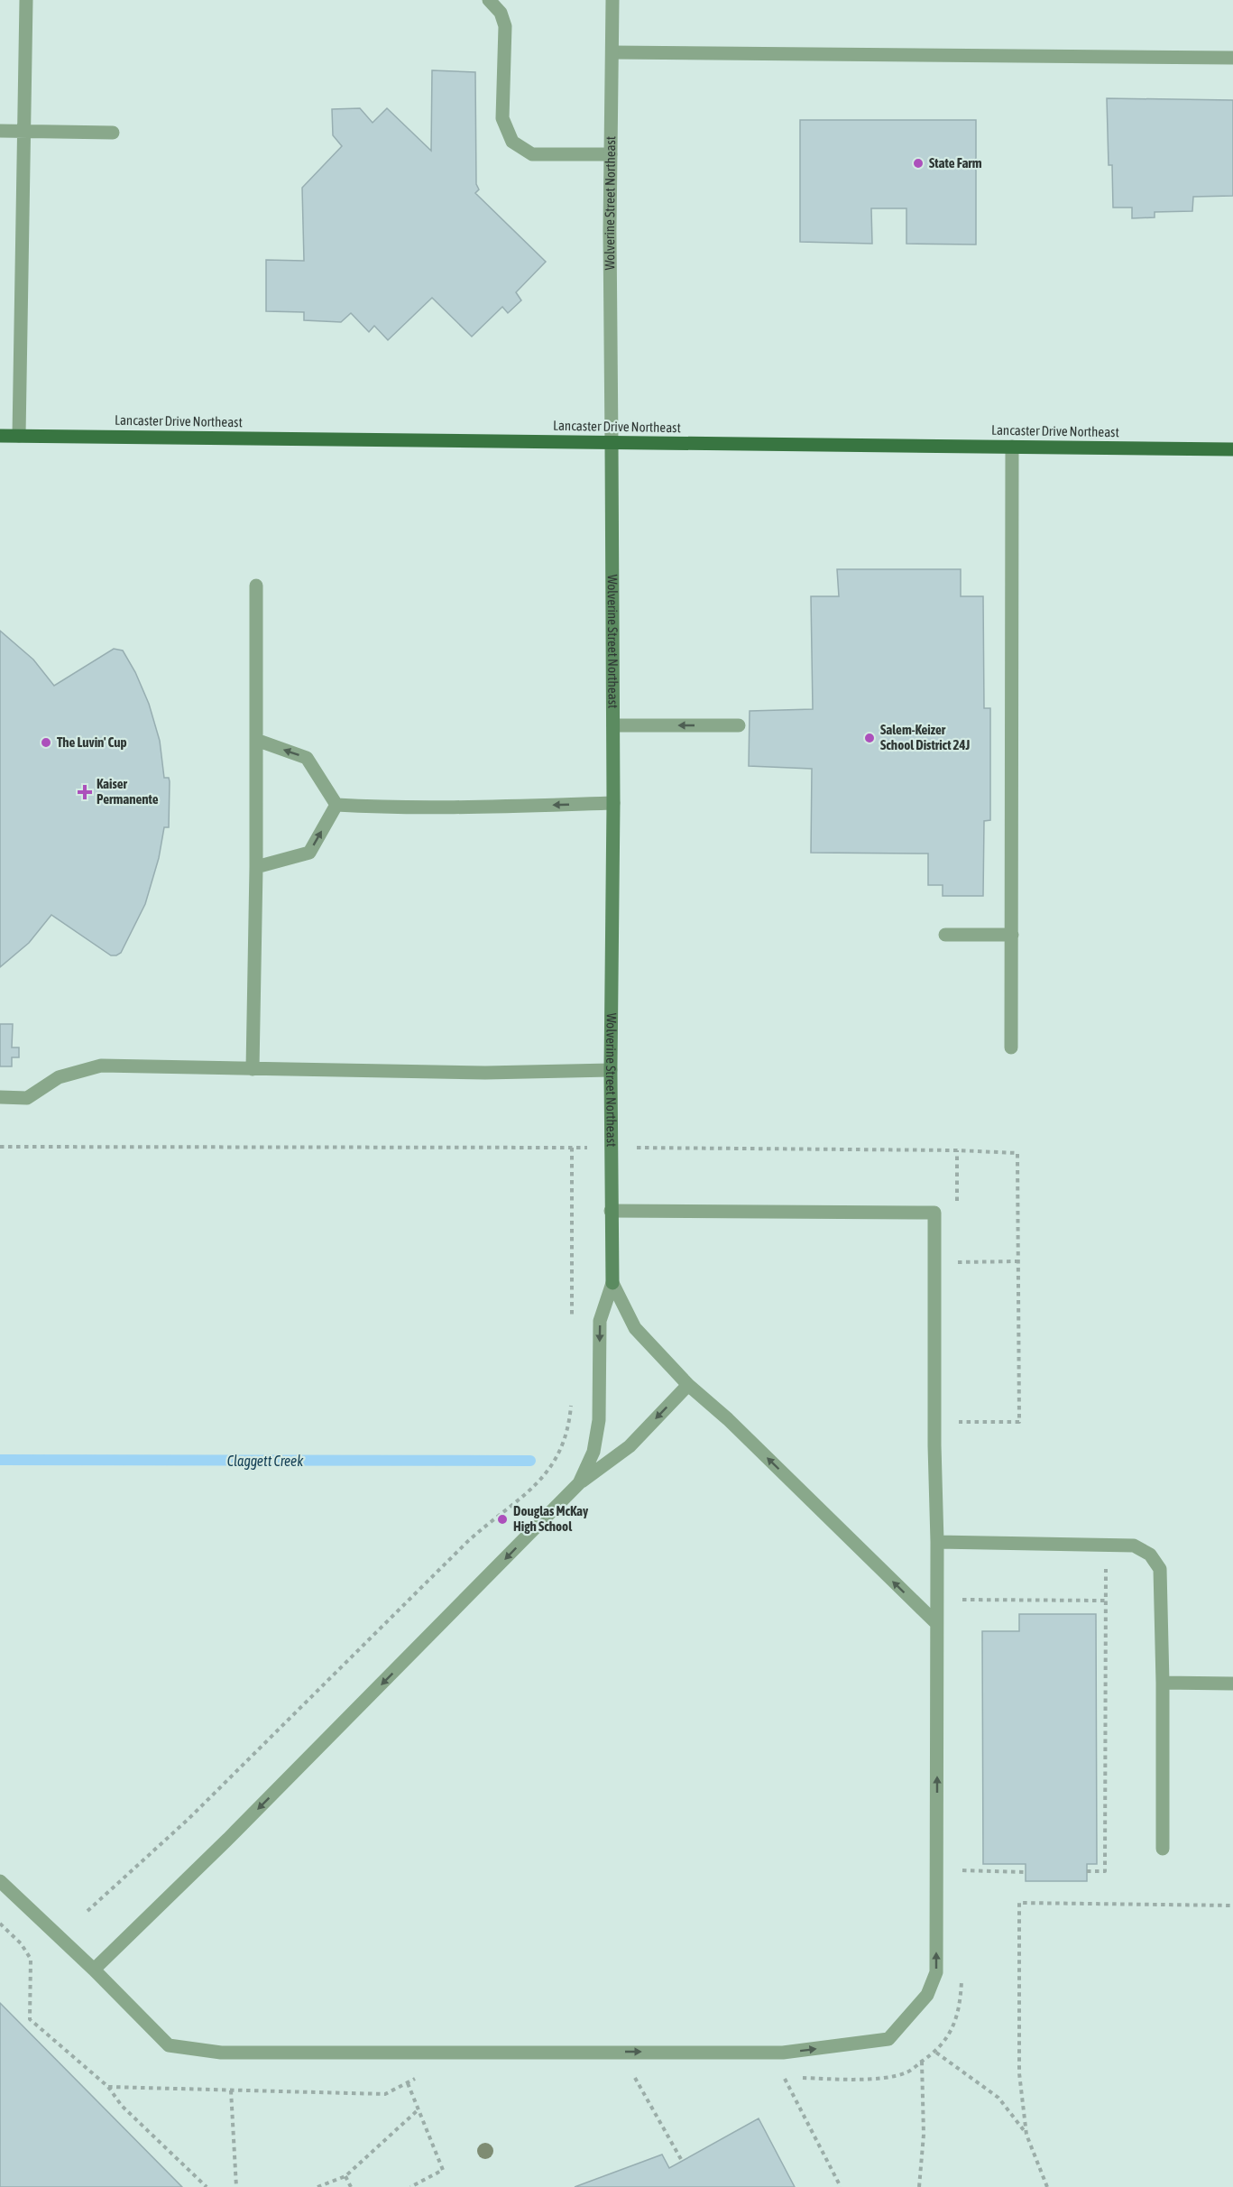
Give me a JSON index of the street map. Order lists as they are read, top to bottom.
{
  "streets": {
    "main road": ["Lancaster Drive Northeast"],
    "street": ["Wolverine Street Northeast"]
  },
  "crossings": [
    ["Wolverine Street Northeast", "Lancaster Drive Northeast"]
  ],
  "water": ["Claggett Creek"],
  "places": {
    "other": [
      "State Farm",
      "Salem-Keizer School District 24J",
      "The Luvin' Cup",
      "Douglas McKay High School"
    ],
    "health": ["Kaiser Permanente"]
  }
}
